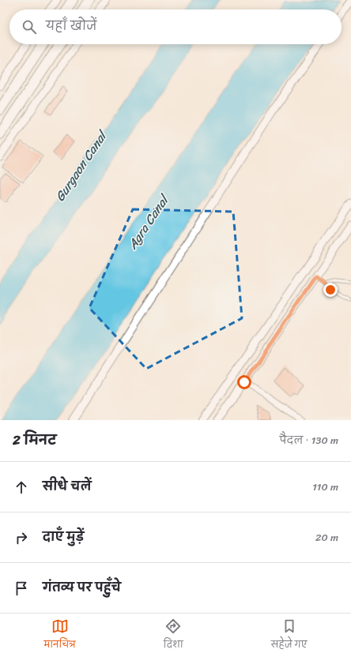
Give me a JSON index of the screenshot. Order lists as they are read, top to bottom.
{
  "water": ["Gurgaon Canal", "Agra Canal"],
  "page": {
    "search": "यहाँ खोजें",
    "heading": ["2 मिनट", "पैदल · 130 m"],
    "list": [
      ["सीधे चलें", "110 m"],
      ["दाएँ मुड़ें", "20 m"],
      "गंतव्य पर पहुँचे"
    ],
    "nav": ["मानचित्र", "दिशा", "सहेजे गए"]
  }
}
